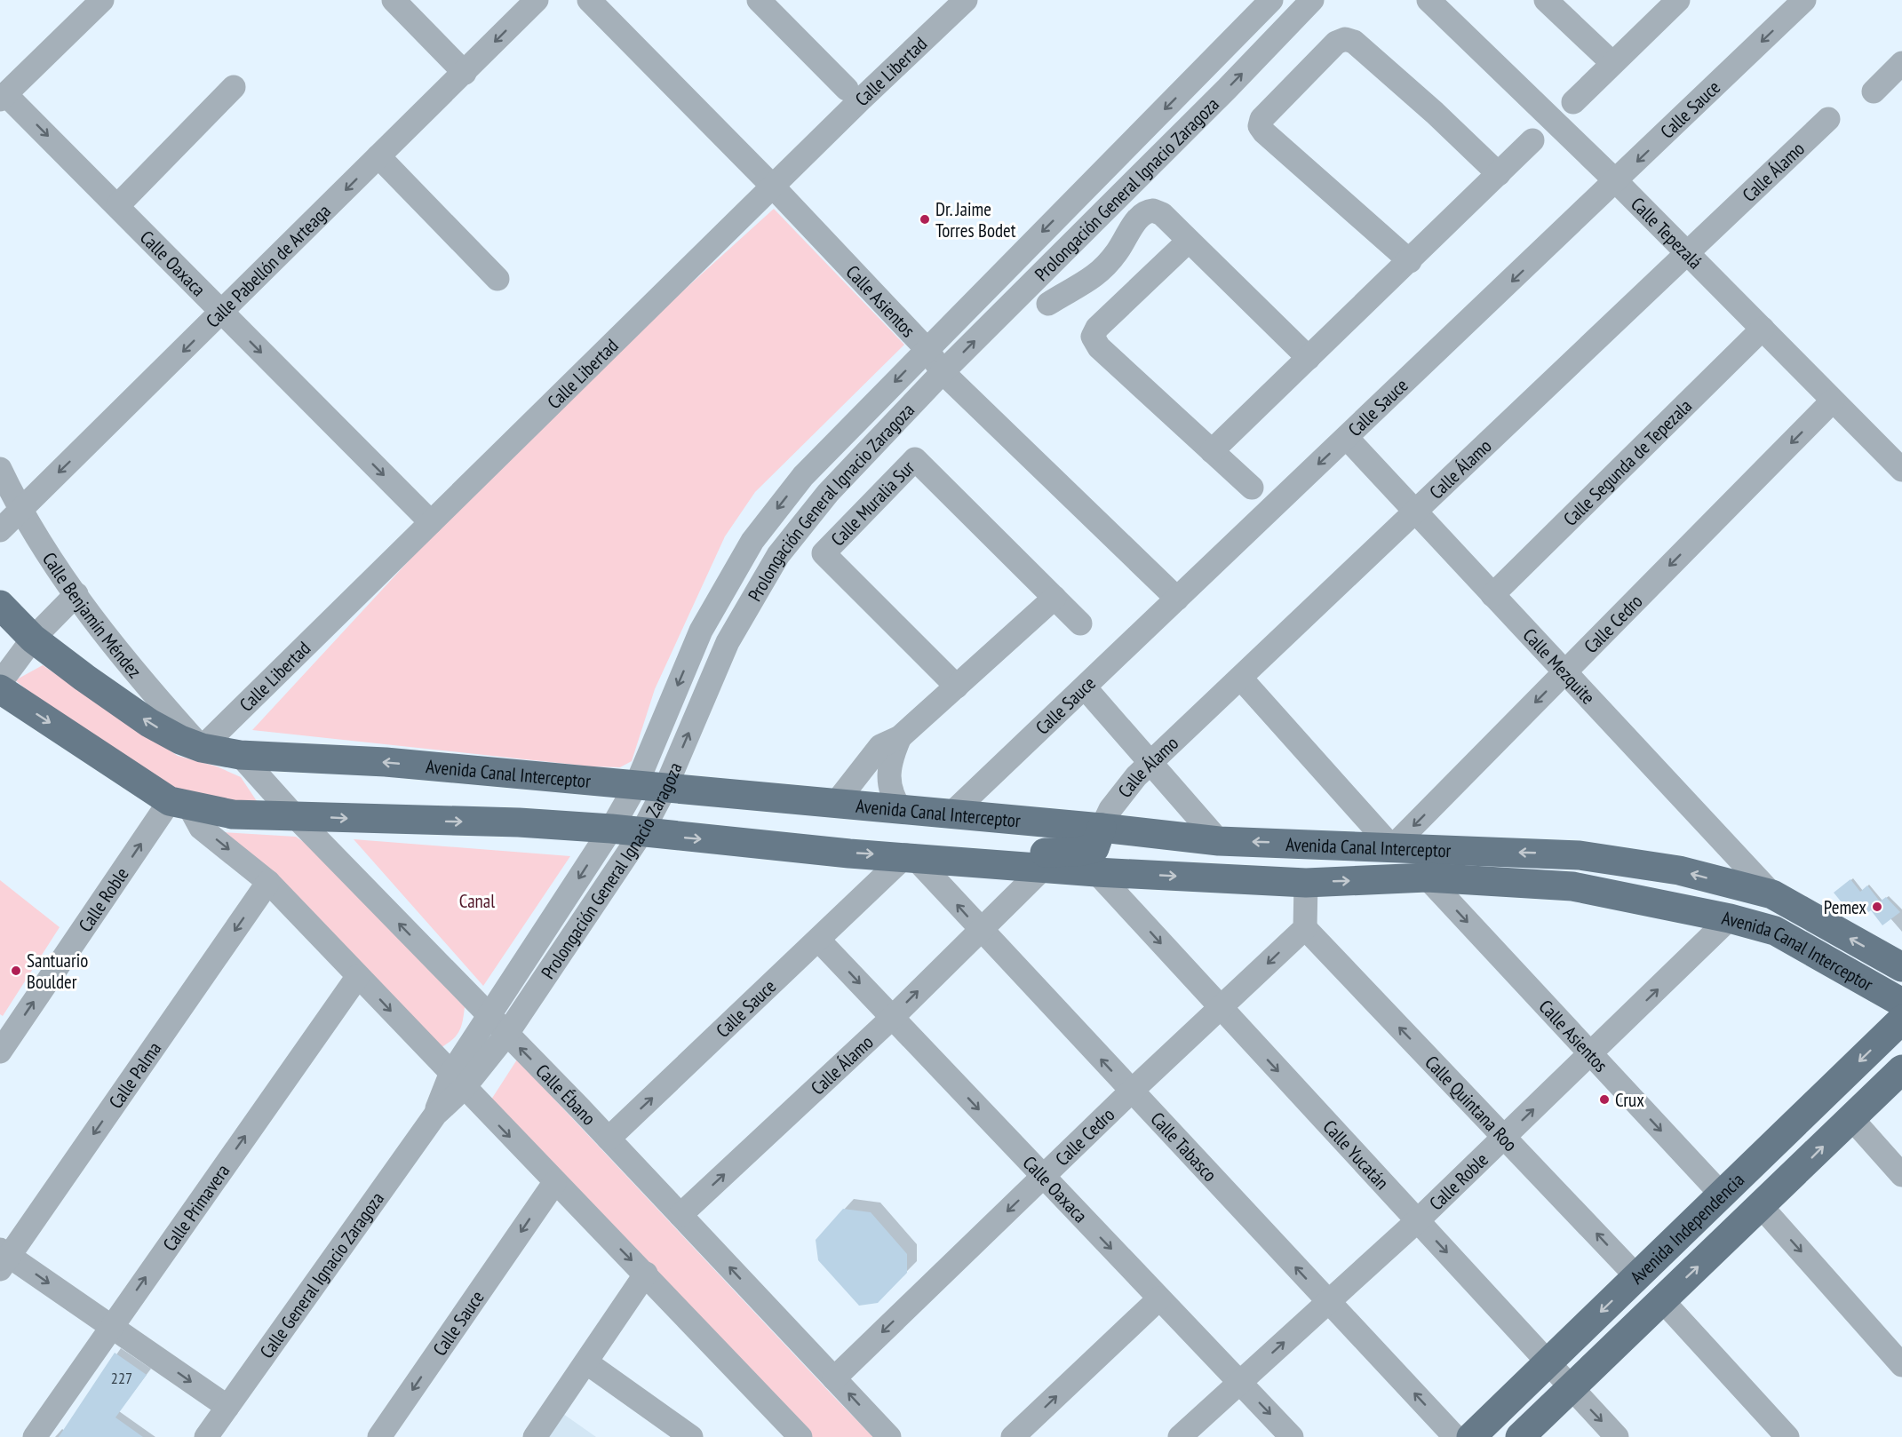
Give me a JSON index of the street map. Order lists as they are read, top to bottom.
{
  "streets": {
    "main road": ["Avenida Canal Interceptor", "Avenida Independencia"],
    "street": [
      "Calle Libertad",
      "Calle Sauce",
      "Calle Álamo",
      "Prolongación General Ignacio Zaragoza",
      "Calle Tepezalá",
      "Calle Oaxaca",
      "Calle Pabellón de Arteaga",
      "Calle Asientos",
      "Calle Segunda de Tepezala",
      "Calle Muralia Sur",
      "Calle Benjamín Méndez",
      "Calle Cedro",
      "Calle Mezquite",
      "Calle Roble",
      "Calle Palma",
      "Calle Ébano",
      "Calle Quintana Roo",
      "Calle Tabasco",
      "Calle Yucatán",
      "Calle Primavera",
      "Calle General Ignacio Zaragoza"
    ]
  },
  "crossings": [
    ["Calle Libertad", "Calle Oaxaca"],
    ["Calle Libertad", "Calle Asientos"],
    ["Calle Libertad", "Calle Benjamín Méndez"],
    ["Calle Libertad", "Avenida Canal Interceptor"],
    ["Calle Sauce", "Calle Tepezalá"],
    ["Calle Sauce", "Calle Oaxaca"],
    ["Calle Sauce", "Calle Asientos"],
    ["Calle Sauce", "Calle Mezquite"],
    ["Calle Sauce", "Avenida Canal Interceptor"],
    ["Calle Sauce", "Calle Ébano"],
    ["Calle Sauce", "Calle Tabasco"],
    ["Calle Álamo", "Calle Tepezalá"],
    ["Calle Álamo", "Calle Oaxaca"],
    ["Calle Álamo", "Calle Mezquite"],
    ["Calle Álamo", "Avenida Canal Interceptor"],
    ["Calle Álamo", "Calle Ébano"],
    ["Calle Álamo", "Calle Tabasco"],
    ["Prolongación General Ignacio Zaragoza", "Calle Asientos"],
    ["Prolongación General Ignacio Zaragoza", "Avenida Canal Interceptor"],
    ["Prolongación General Ignacio Zaragoza", "Calle Ébano"],
    ["Prolongación General Ignacio Zaragoza", "Calle General Ignacio Zaragoza"],
    ["Calle Tepezalá", "Calle Segunda de Tepezala"],
    ["Calle Tepezalá", "Calle Cedro"],
    ["Calle Oaxaca", "Calle Pabellón de Arteaga"],
    ["Calle Oaxaca", "Calle Cedro"],
    ["Calle Oaxaca", "Calle Roble"],
    ["Calle Pabellón de Arteaga", "Calle Benjamín Méndez"],
    ["Calle Asientos", "Avenida Canal Interceptor"],
    ["Calle Asientos", "Calle Roble"],
    ["Calle Asientos", "Avenida Independencia"],
    ["Calle Segunda de Tepezala", "Calle Mezquite"],
    ["Calle Benjamín Méndez", "Avenida Canal Interceptor"],
    ["Calle Cedro", "Calle Mezquite"],
    ["Calle Cedro", "Avenida Canal Interceptor"],
    ["Calle Cedro", "Calle Ébano"],
    ["Calle Cedro", "Calle Quintana Roo"],
    ["Calle Cedro", "Calle Tabasco"],
    ["Calle Cedro", "Calle Yucatán"],
    ["Calle Mezquite", "Avenida Canal Interceptor"],
    ["Avenida Canal Interceptor", "Calle Roble"],
    ["Avenida Canal Interceptor", "Calle Ébano"],
    ["Avenida Canal Interceptor", "Calle Tabasco"],
    ["Avenida Canal Interceptor", "Calle Yucatán"],
    ["Calle Roble", "Calle Quintana Roo"],
    ["Calle Roble", "Calle Tabasco"],
    ["Calle Roble", "Calle Yucatán"],
    ["Calle Quintana Roo", "Avenida Independencia"],
    ["Calle Yucatán", "Avenida Independencia"]
  ],
  "one_way": [
    "Calle Oaxaca",
    "Calle Pabellón de Arteaga",
    "Calle Cedro",
    "Calle Roble",
    "Calle Palma",
    "Calle Quintana Roo",
    "Calle Tabasco",
    "Calle Yucatán",
    "Calle Primavera"
  ],
  "parks": ["Canal"],
  "places": [
    "Dr. Jaime Torres Bodet",
    "Pemex",
    "Santuario Boulder",
    "Crux"
  ],
  "house_numbers": ["227"]
}
